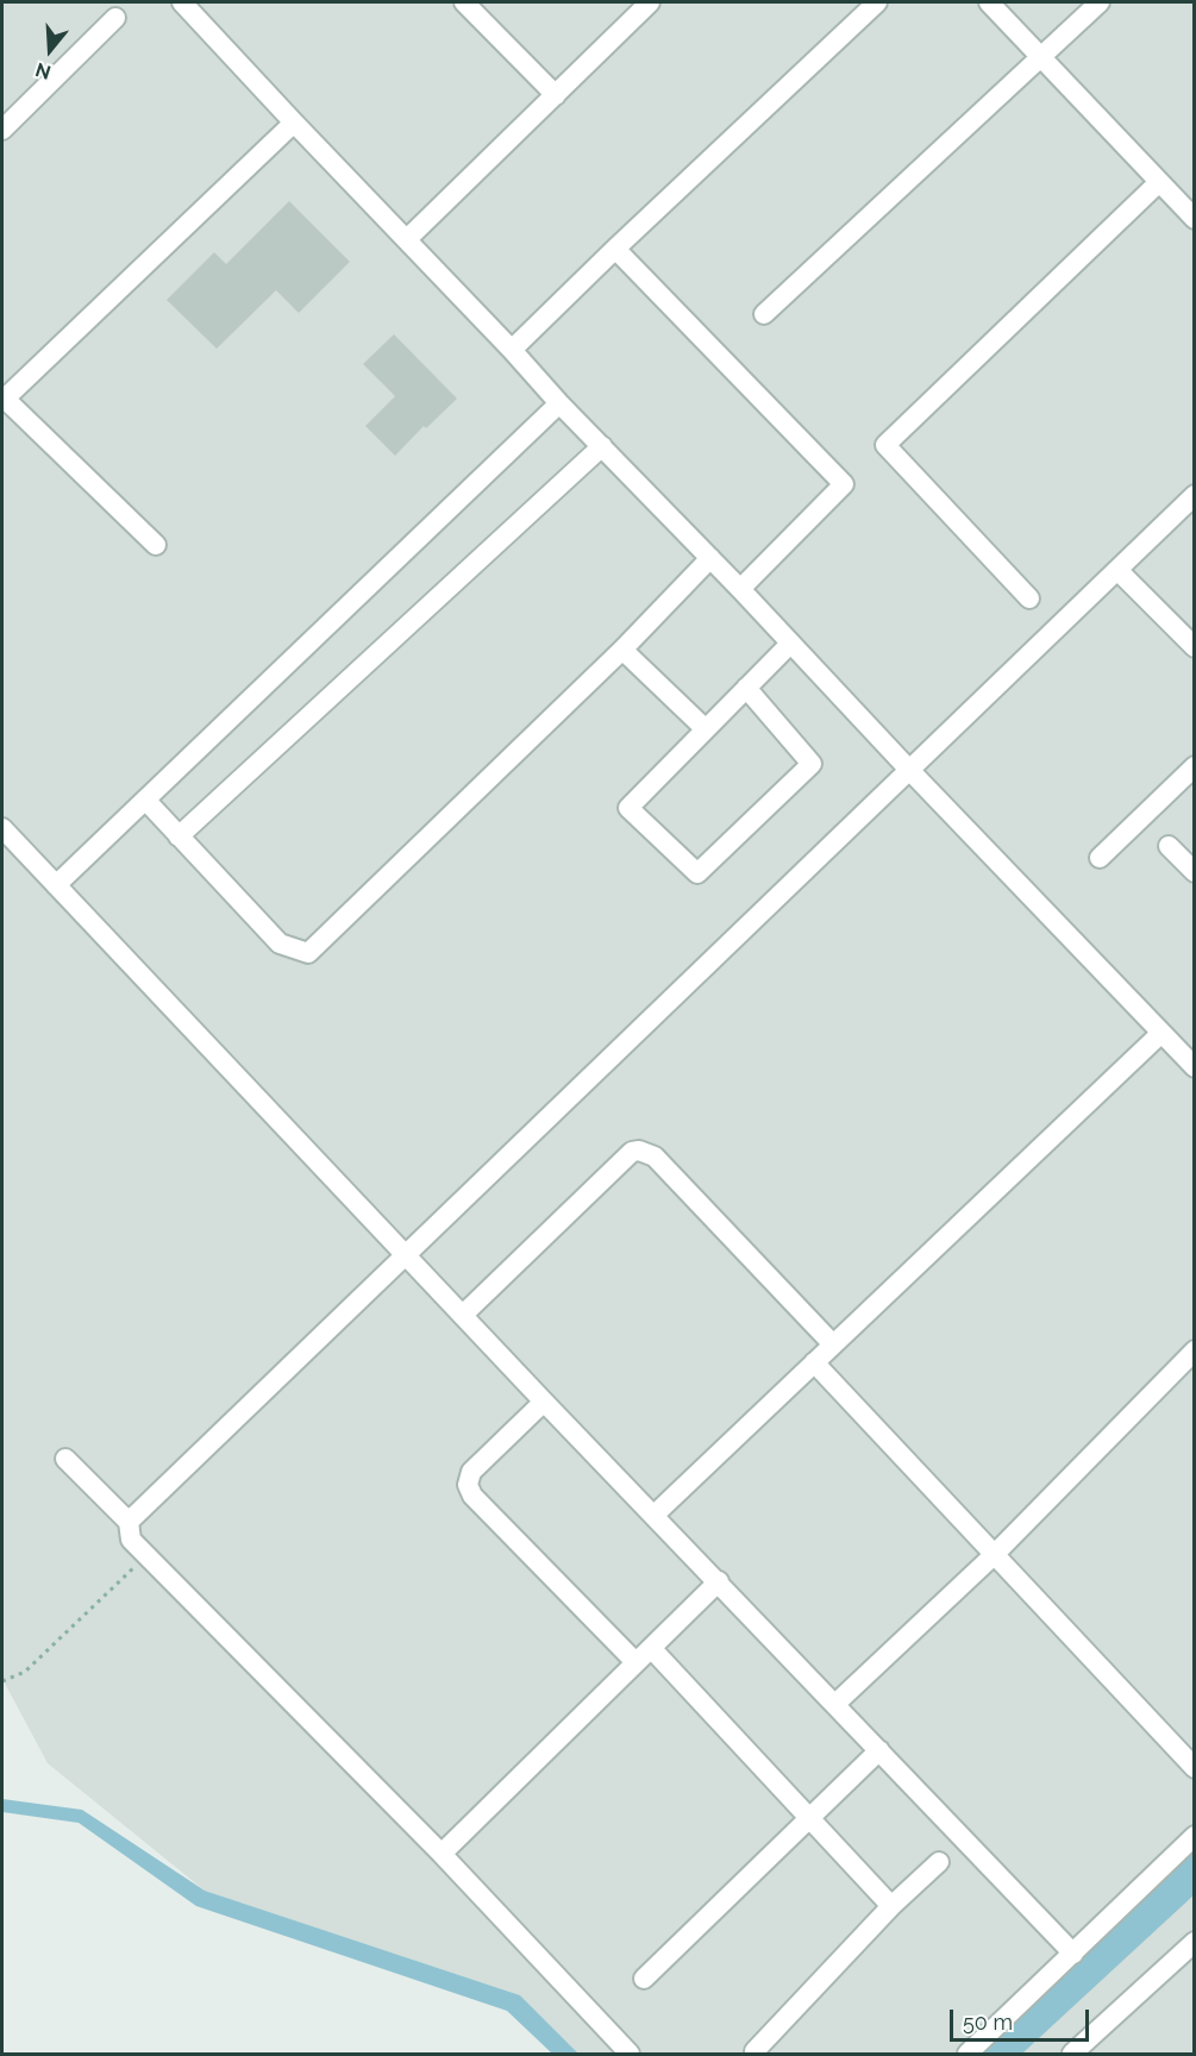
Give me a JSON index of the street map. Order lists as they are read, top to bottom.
{
  "scale_bar": "50 m",
  "north": "bottom"
}
